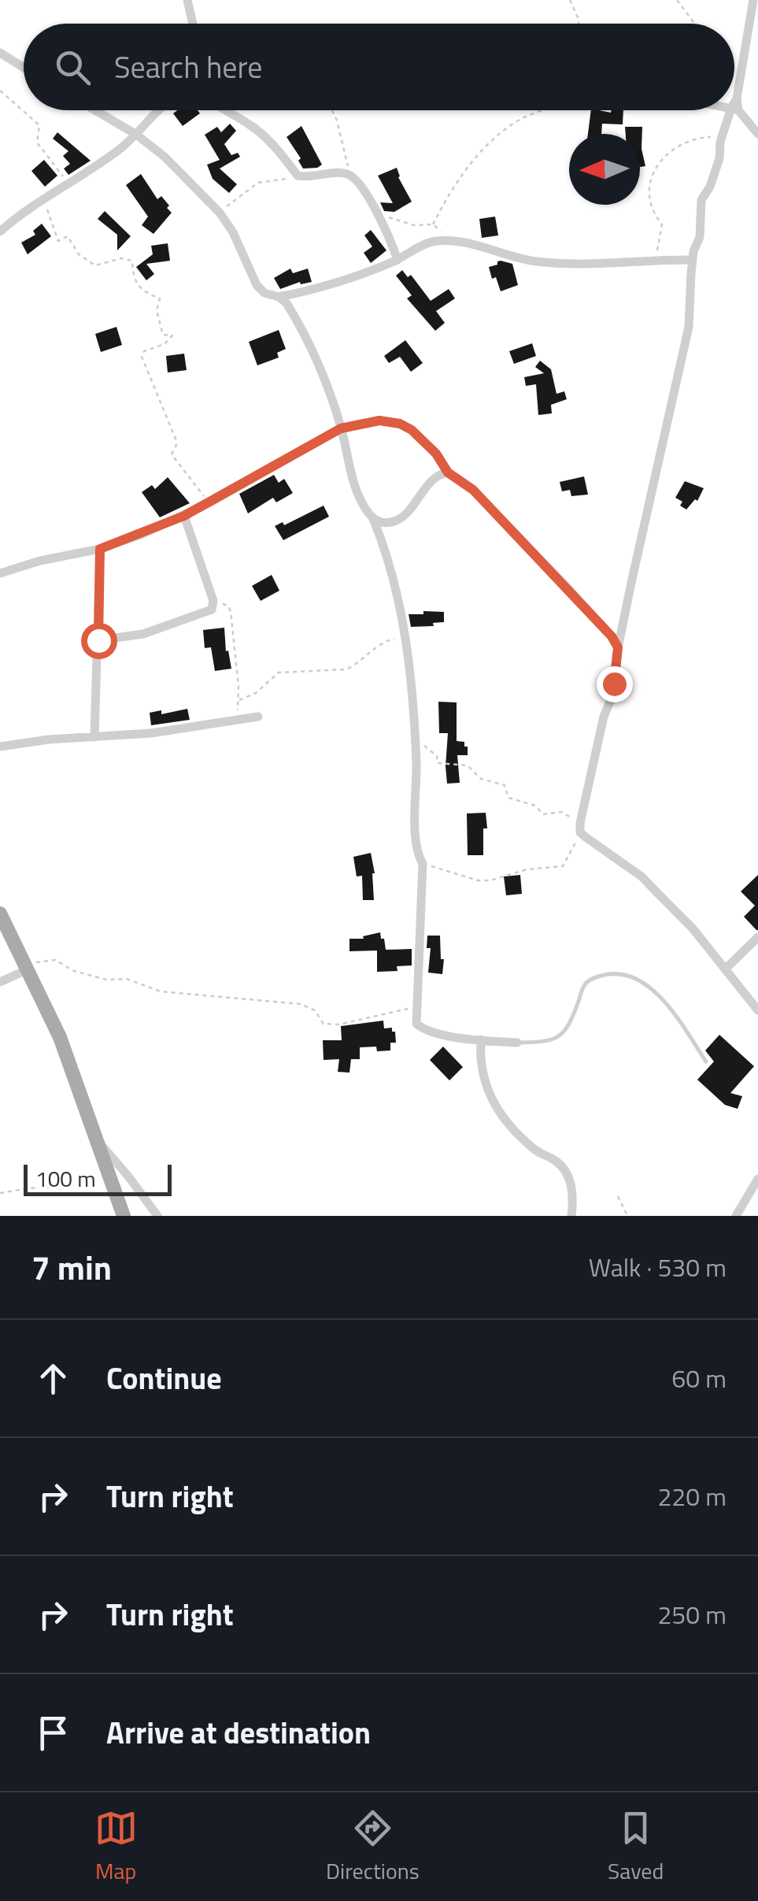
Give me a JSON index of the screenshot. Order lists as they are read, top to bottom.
{
  "scale_bar": "100 m",
  "north": "left",
  "page": {
    "search": "Search here",
    "scale": "100 m",
    "heading": ["7 min", "Walk · 530 m"],
    "list": [
      ["Continue", "60 m"],
      ["Turn right", "220 m"],
      ["Turn right", "250 m"],
      "Arrive at destination"
    ],
    "nav": ["Map", "Directions", "Saved"]
  }
}
